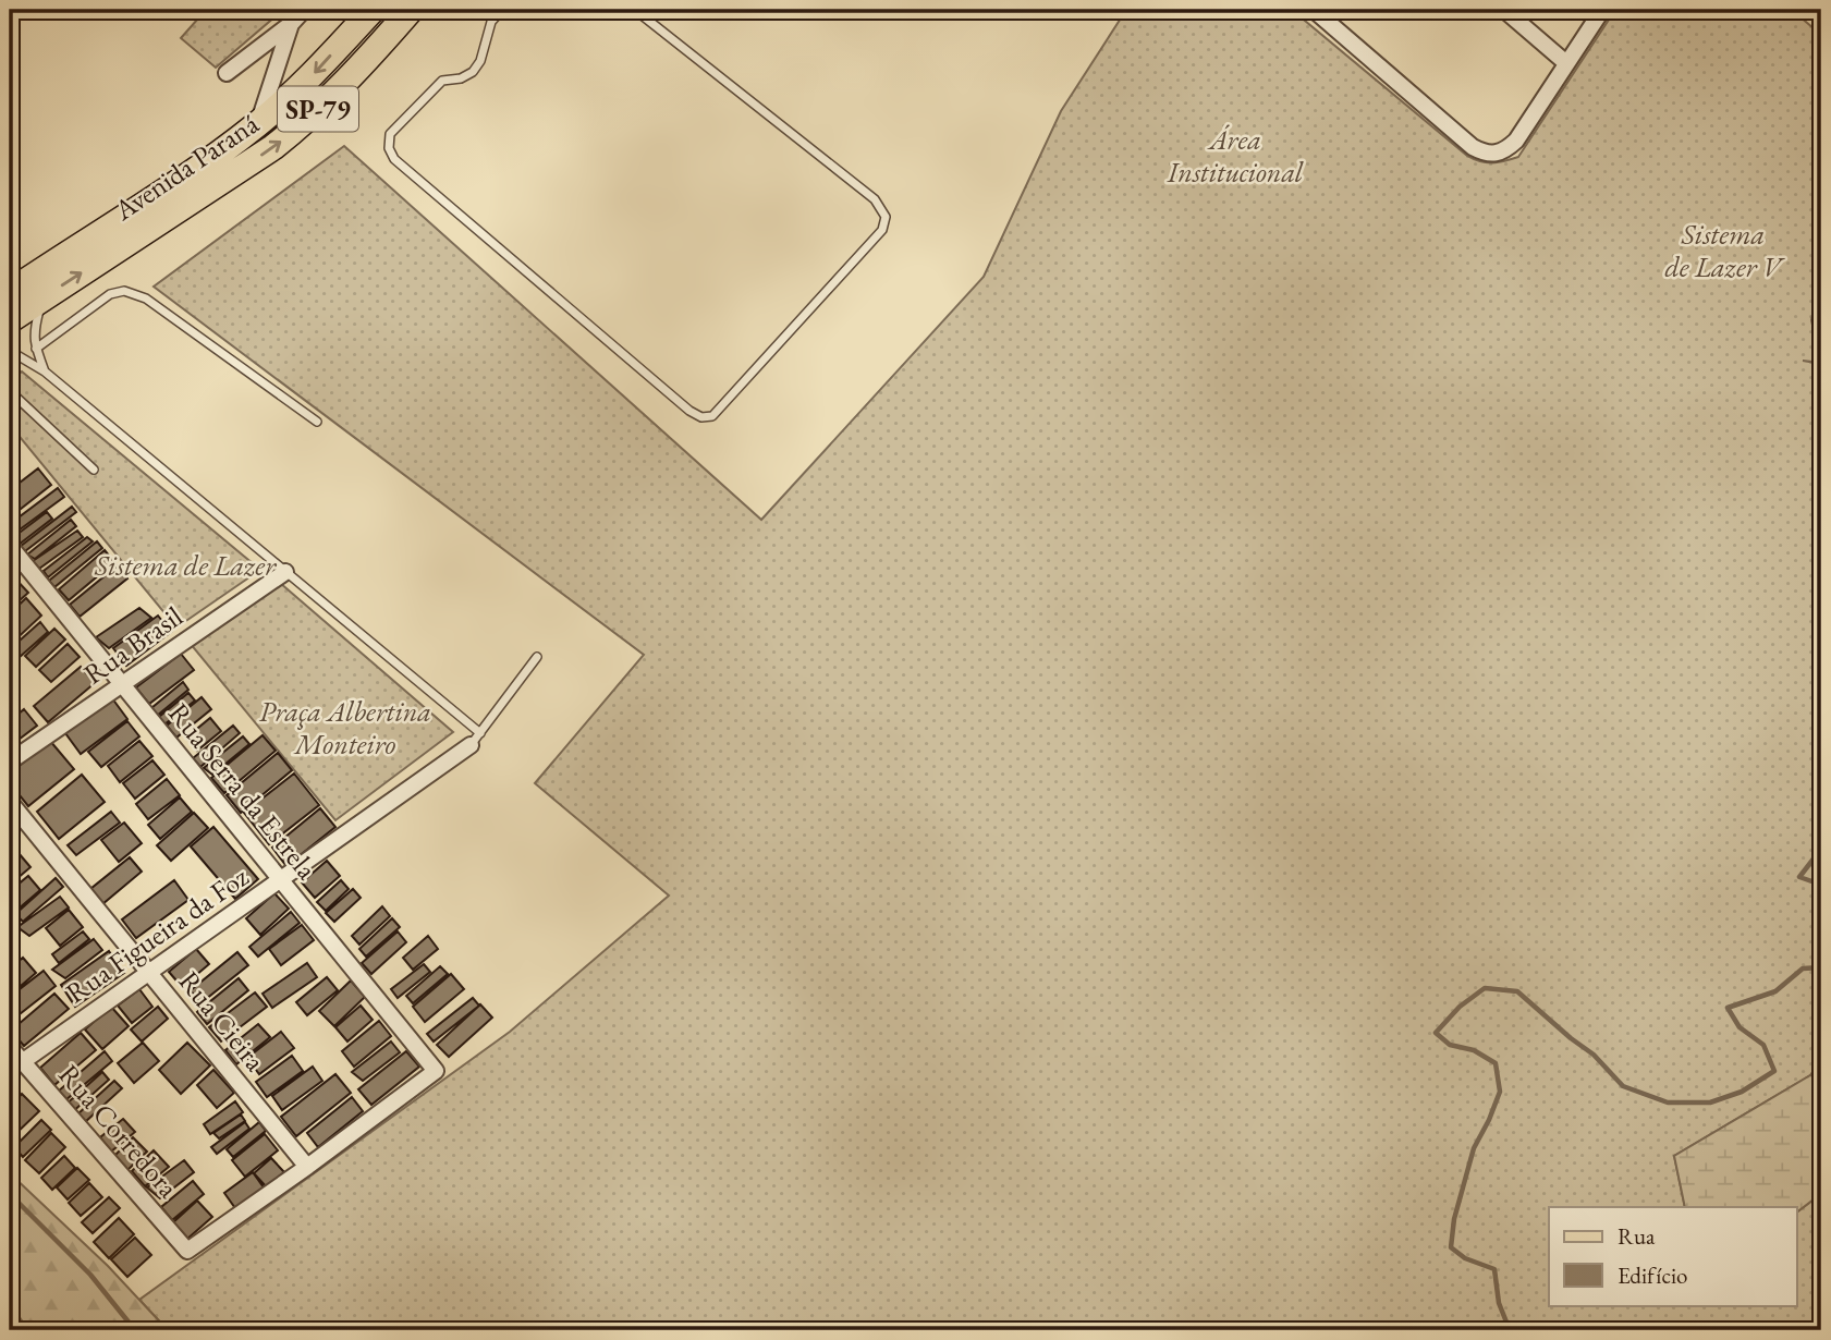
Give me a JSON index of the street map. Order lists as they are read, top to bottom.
{
  "streets": {
    "main road": ["SP-79", "Avenida Paraná"],
    "street": [
      "Rua Brasil",
      "Rua Serra da Estrela",
      "Rua Figueira da Foz",
      "Rua Cieira",
      "Rua Corredora"
    ]
  },
  "crossings": [
    ["Rua Brasil", "Rua Serra da Estrela"],
    ["Rua Serra da Estrela", "Rua Figueira da Foz"],
    ["Rua Serra da Estrela", "Rua Cieira"],
    ["Rua Serra da Estrela", "Rua Corredora"],
    ["Rua Figueira da Foz", "Rua Cieira"],
    ["Rua Figueira da Foz", "Rua Corredora"],
    ["Rua Cieira", "Rua Corredora"]
  ],
  "parks": [
    "Área Institucional",
    "Sistema de Lazer V",
    "Sistema de Lazer",
    "Praça Albertina Monteiro"
  ],
  "legend": ["Rua", "Edifício"]
}
